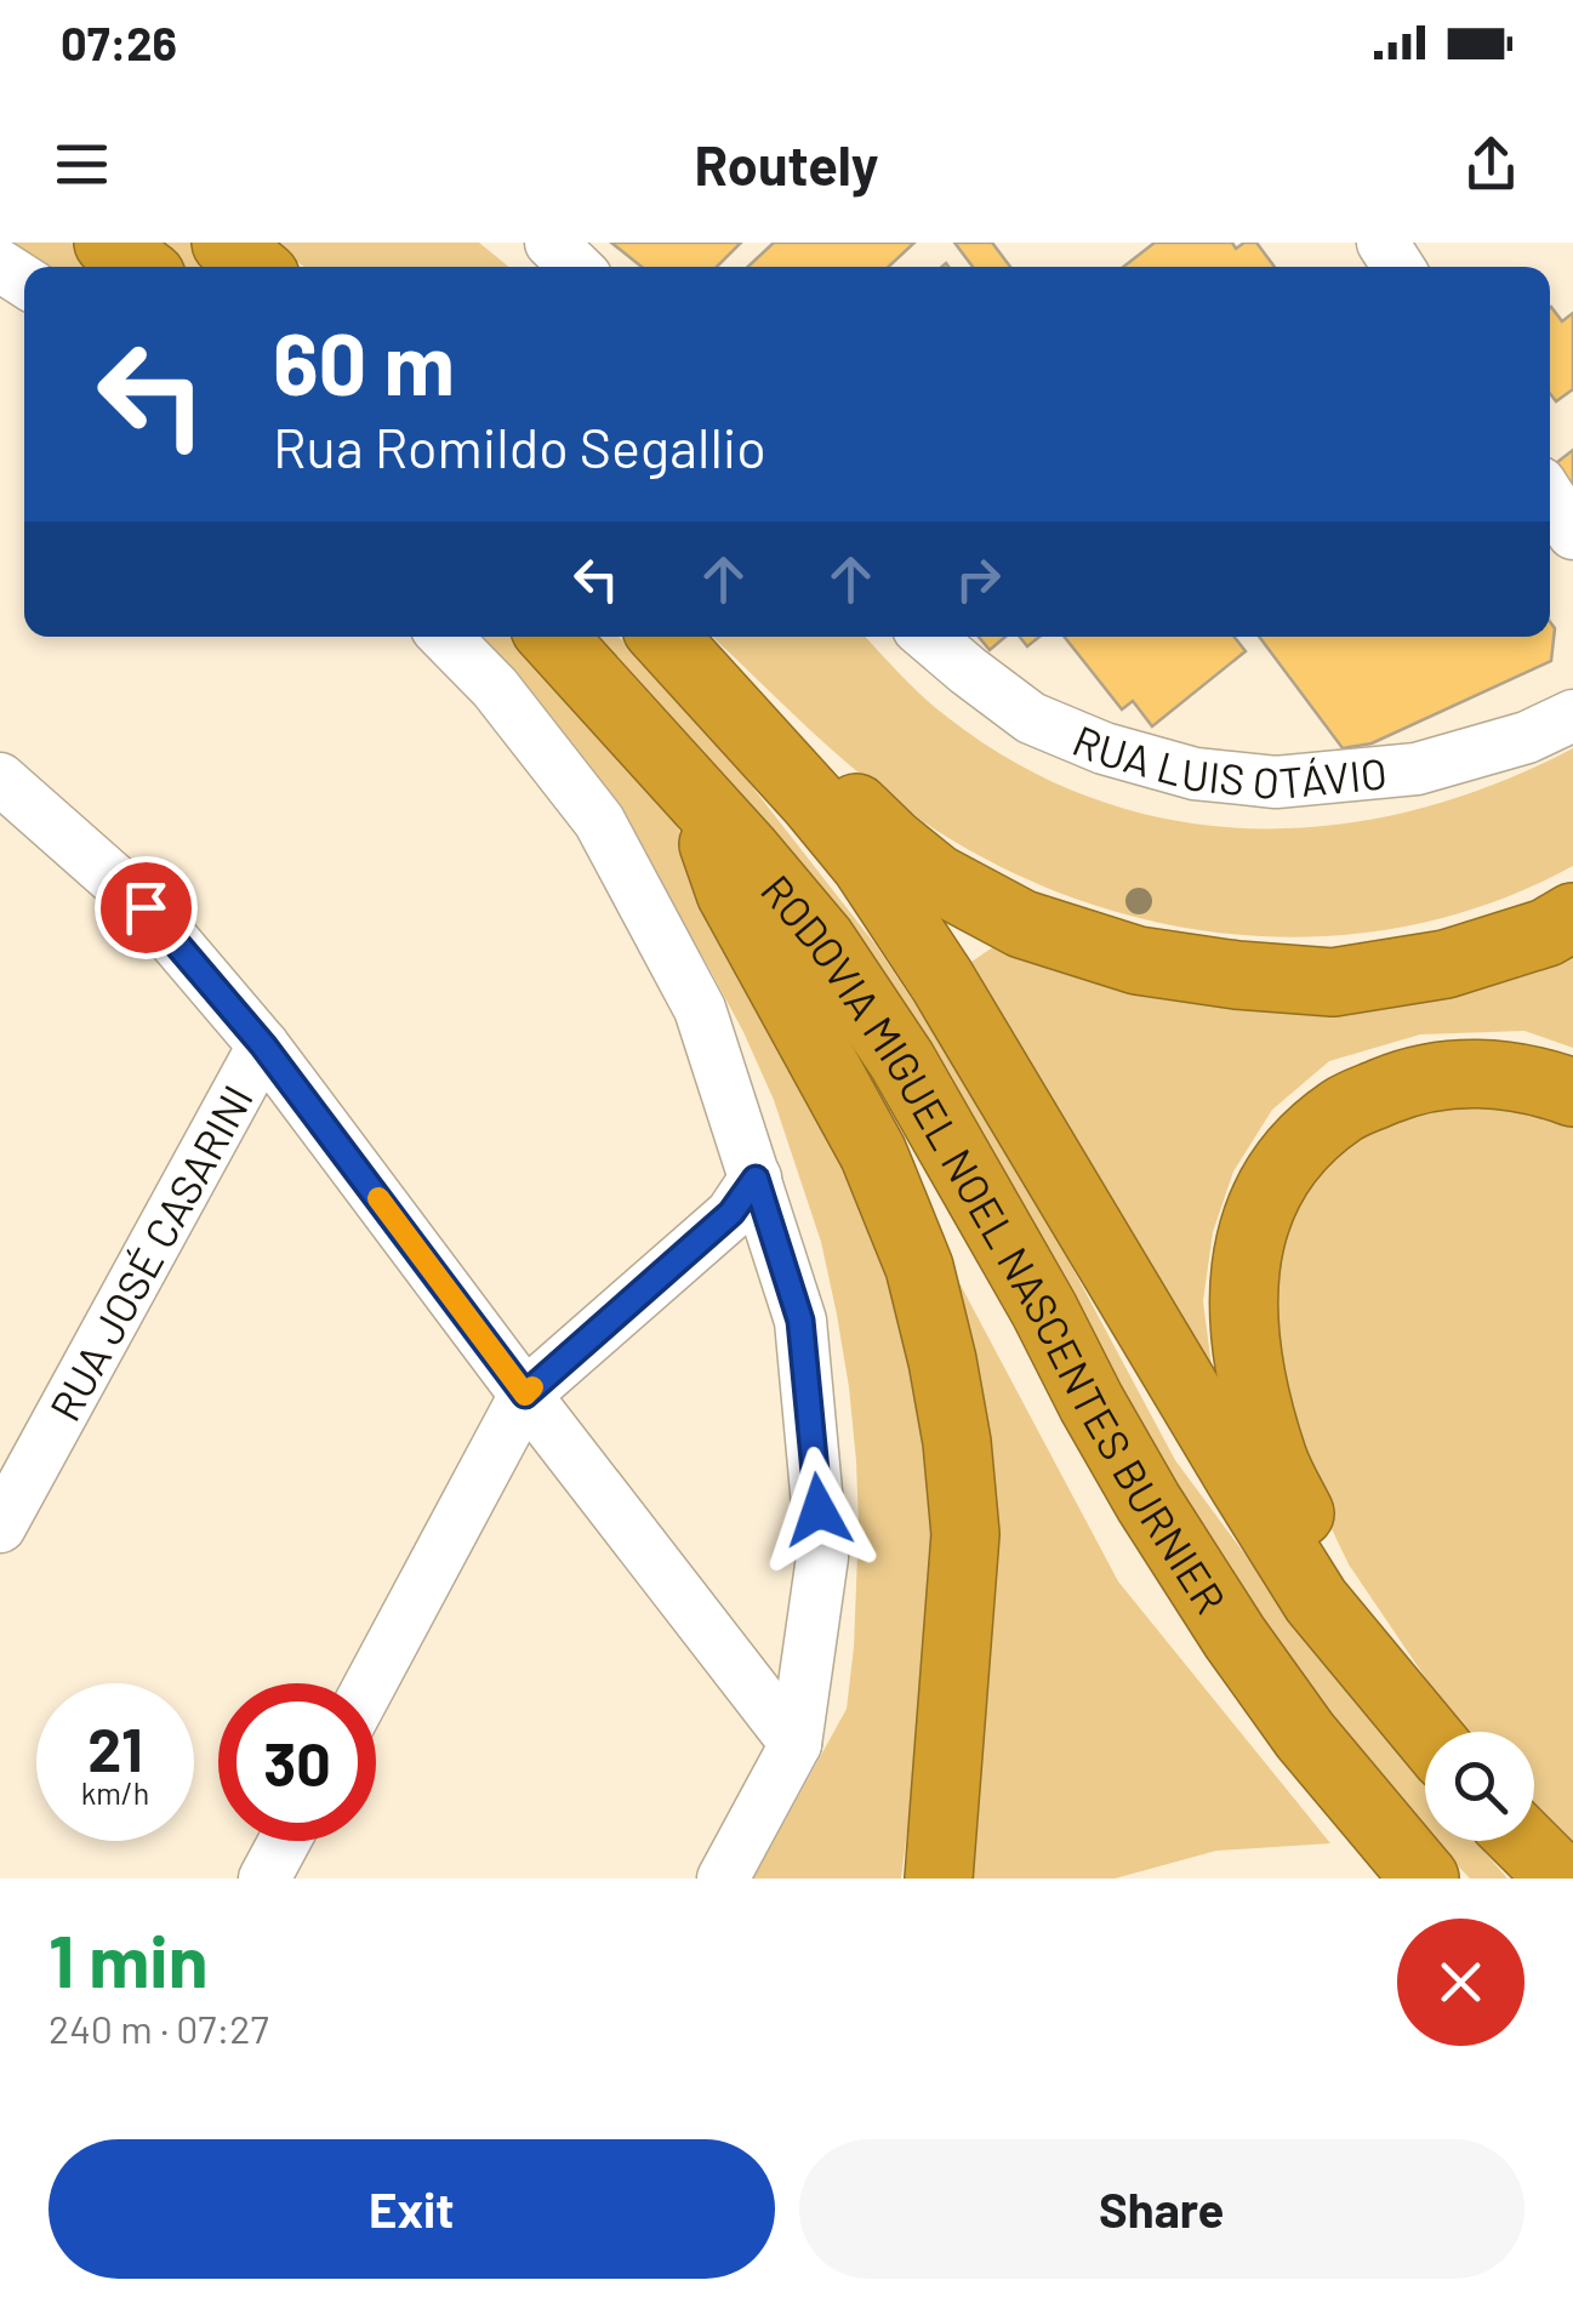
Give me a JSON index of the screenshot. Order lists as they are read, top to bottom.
{
  "streets": {
    "highway": ["RODOVIA MIGUEL NOEL NASCENTES BURNIER"],
    "street": ["RUA LUIS OTÁVIO", "RUA JOSÉ CASARINI"]
  },
  "page": {
    "status": "07:26",
    "header": "Routely",
    "turn": ["60 m", "Rua Romildo Segallio"],
    "speed": "21 km/h",
    "limit": "30",
    "heading": ["1 min", "240 m · 07:27"],
    "buttons": ["Exit", "Share"]
  }
}
